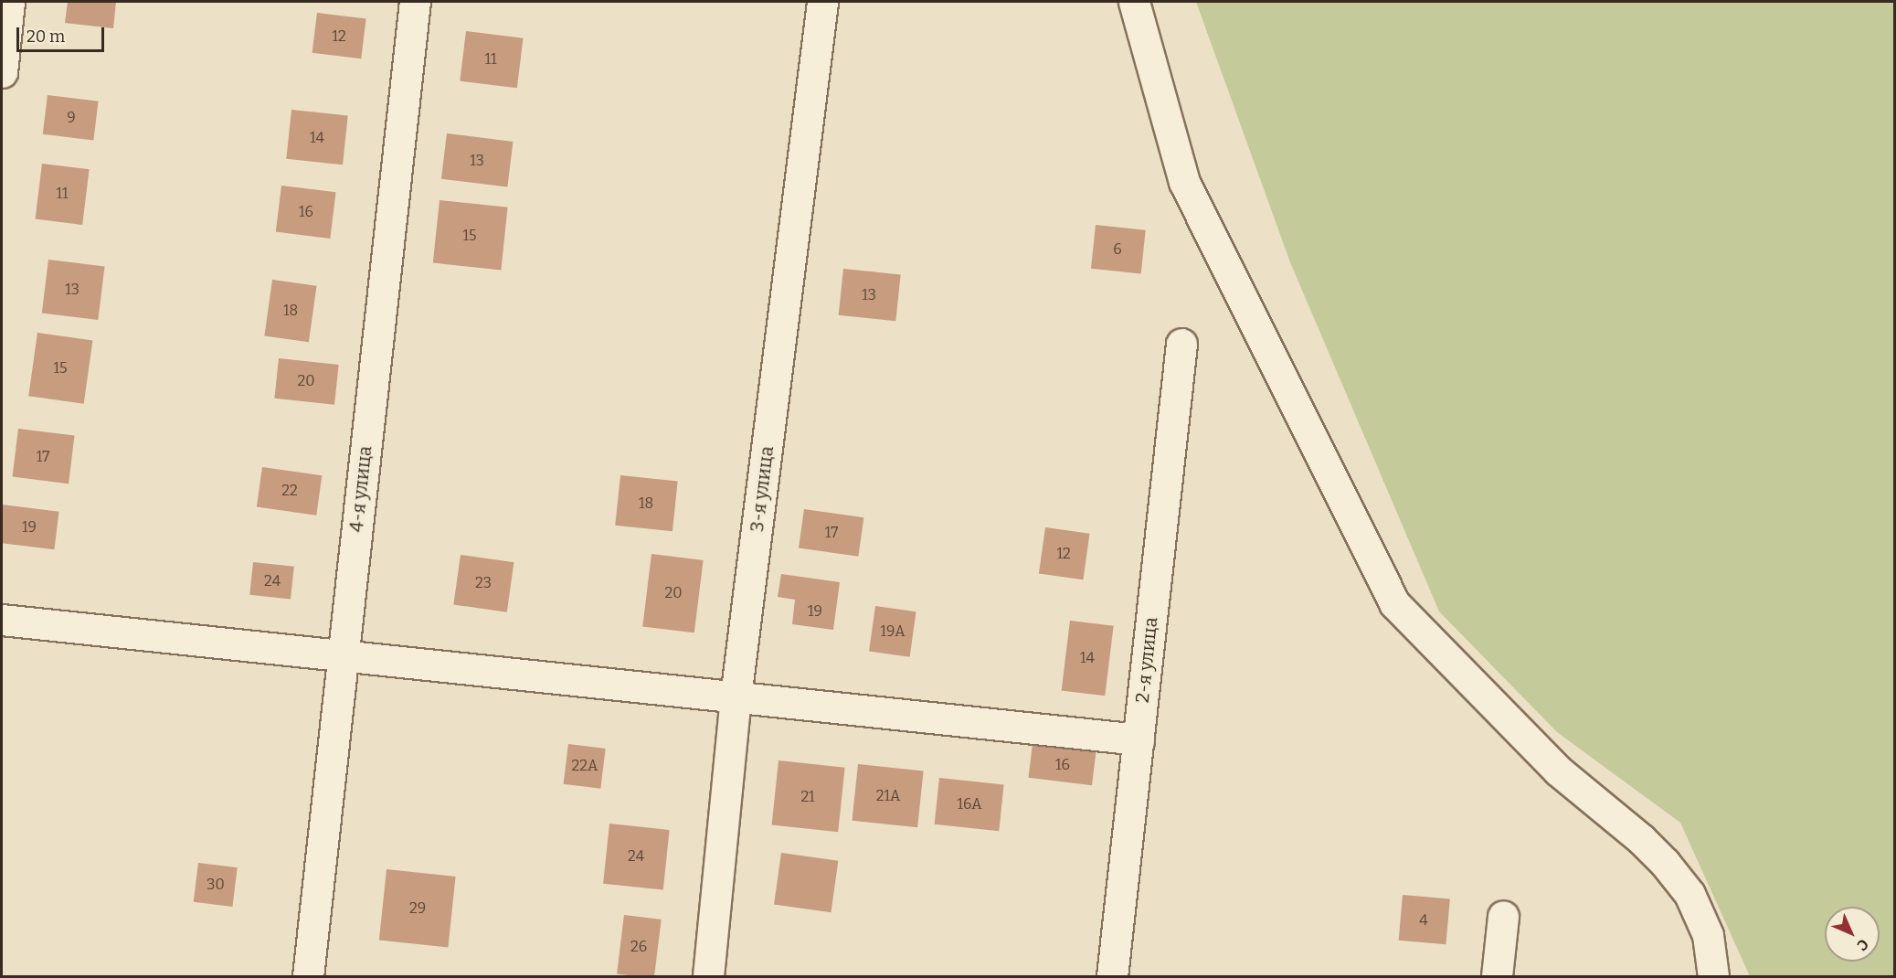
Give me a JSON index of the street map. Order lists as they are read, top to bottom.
{
  "streets": {
    "street": ["4-я улица", "3-я улица", "2-я улица"]
  },
  "house_numbers": [
    "12",
    "11",
    "9",
    "14",
    "13",
    "11",
    "16",
    "15",
    "6",
    "13",
    "13",
    "18",
    "15",
    "20",
    "17",
    "22",
    "18",
    "19",
    "17",
    "12",
    "24",
    "23",
    "20",
    "19",
    "19А",
    "14",
    "16",
    "22А",
    "21А",
    "21",
    "16А",
    "24",
    "30",
    "29",
    "4",
    "26"
  ],
  "scale_bar": "20 m",
  "north": "bottom right"
}
